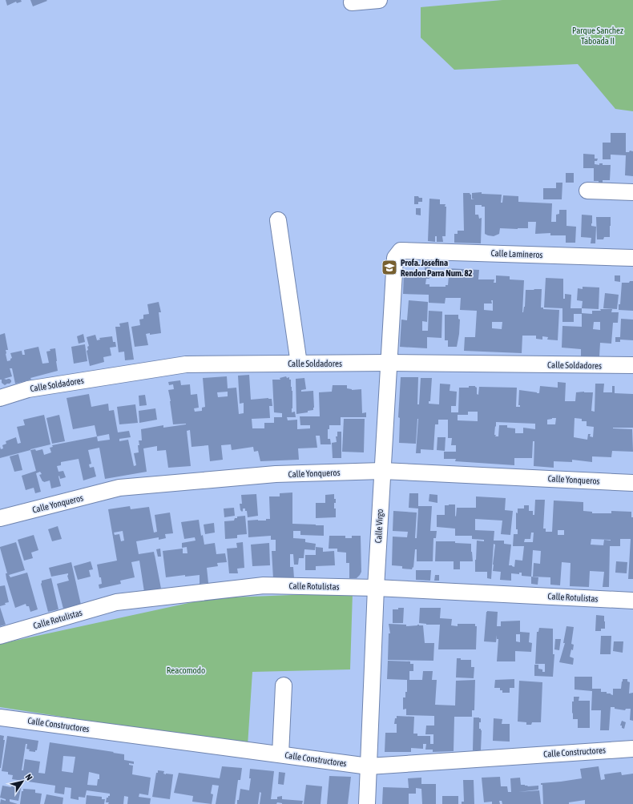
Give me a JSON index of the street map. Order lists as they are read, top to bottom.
{
  "streets": {
    "street": [
      "Calle Lamineros",
      "Calle Soldadores",
      "Calle Yonqueros",
      "Calle Virgo",
      "Calle Rotulistas",
      "Calle Constructores"
    ]
  },
  "crossings": [
    ["Calle Lamineros", "Calle Virgo"],
    ["Calle Soldadores", "Calle Virgo"],
    ["Calle Yonqueros", "Calle Virgo"],
    ["Calle Virgo", "Calle Rotulistas"],
    ["Calle Virgo", "Calle Constructores"]
  ],
  "parks": ["Parque Sanchez Taboada II", "Reacomodo"],
  "places": {
    "school or university": ["Profa. Josefina Rendon Parra Num. 82"]
  },
  "north": "top right"
}
